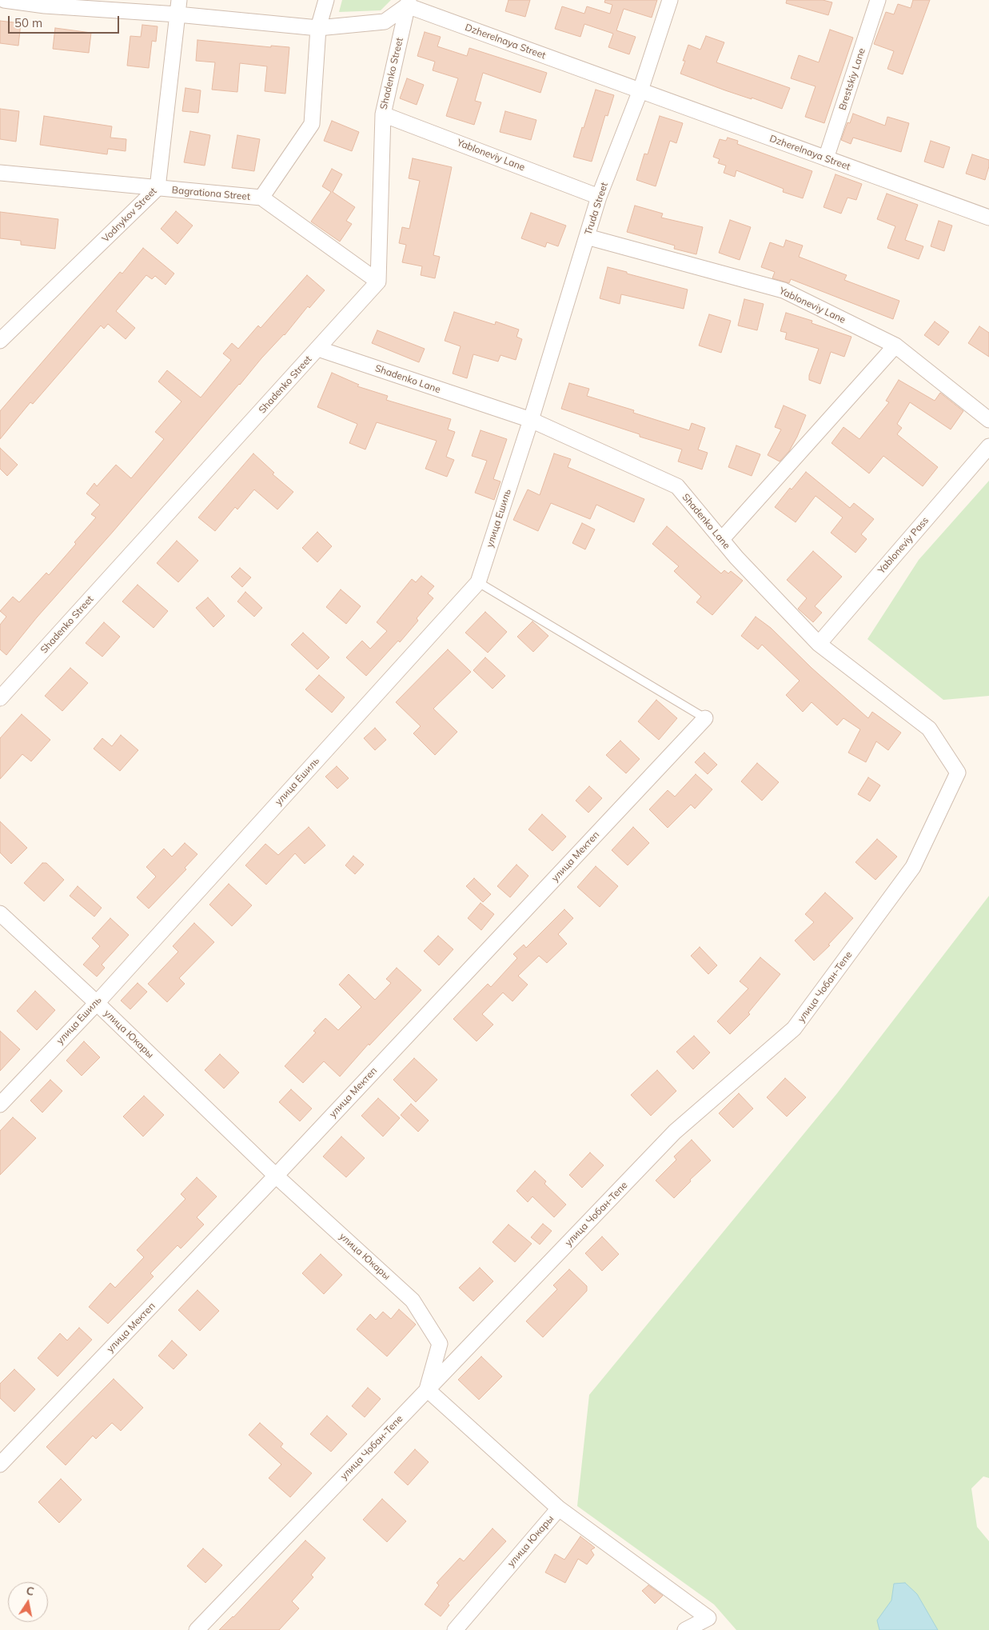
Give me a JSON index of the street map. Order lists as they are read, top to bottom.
{
  "streets": {
    "street": [
      "Dzherelnaya Street",
      "Shadenko Street",
      "Brestskiy Lane",
      "Yabloneviy Lane",
      "Bagrationa Street",
      "Truda Street",
      "Vodnykov Street",
      "Shadenko Lane",
      "улица Ешиль",
      "Yabloneviy Pass",
      "улица Мектеп",
      "улица Чобан-Тепе",
      "улица Юкары"
    ]
  },
  "crossings": [
    ["Dzherelnaya Street", "Shadenko Street"],
    ["Dzherelnaya Street", "Brestskiy Lane"],
    ["Dzherelnaya Street", "Truda Street"],
    ["Shadenko Street", "Yabloneviy Lane"],
    ["Shadenko Street", "Shadenko Lane"],
    ["Yabloneviy Lane", "Truda Street"],
    ["Bagrationa Street", "Vodnykov Street"],
    ["Truda Street", "Shadenko Lane"],
    ["Truda Street", "улица Ешиль"],
    ["Shadenko Lane", "улица Ешиль"],
    ["Shadenko Lane", "Yabloneviy Pass"],
    ["Shadenko Lane", "улица Чобан-Тепе"],
    ["улица Ешиль", "улица Юкары"],
    ["улица Мектеп", "улица Юкары"],
    ["улица Чобан-Тепе", "улица Юкары"]
  ],
  "scale_bar": "50 m",
  "north": "top"
}
